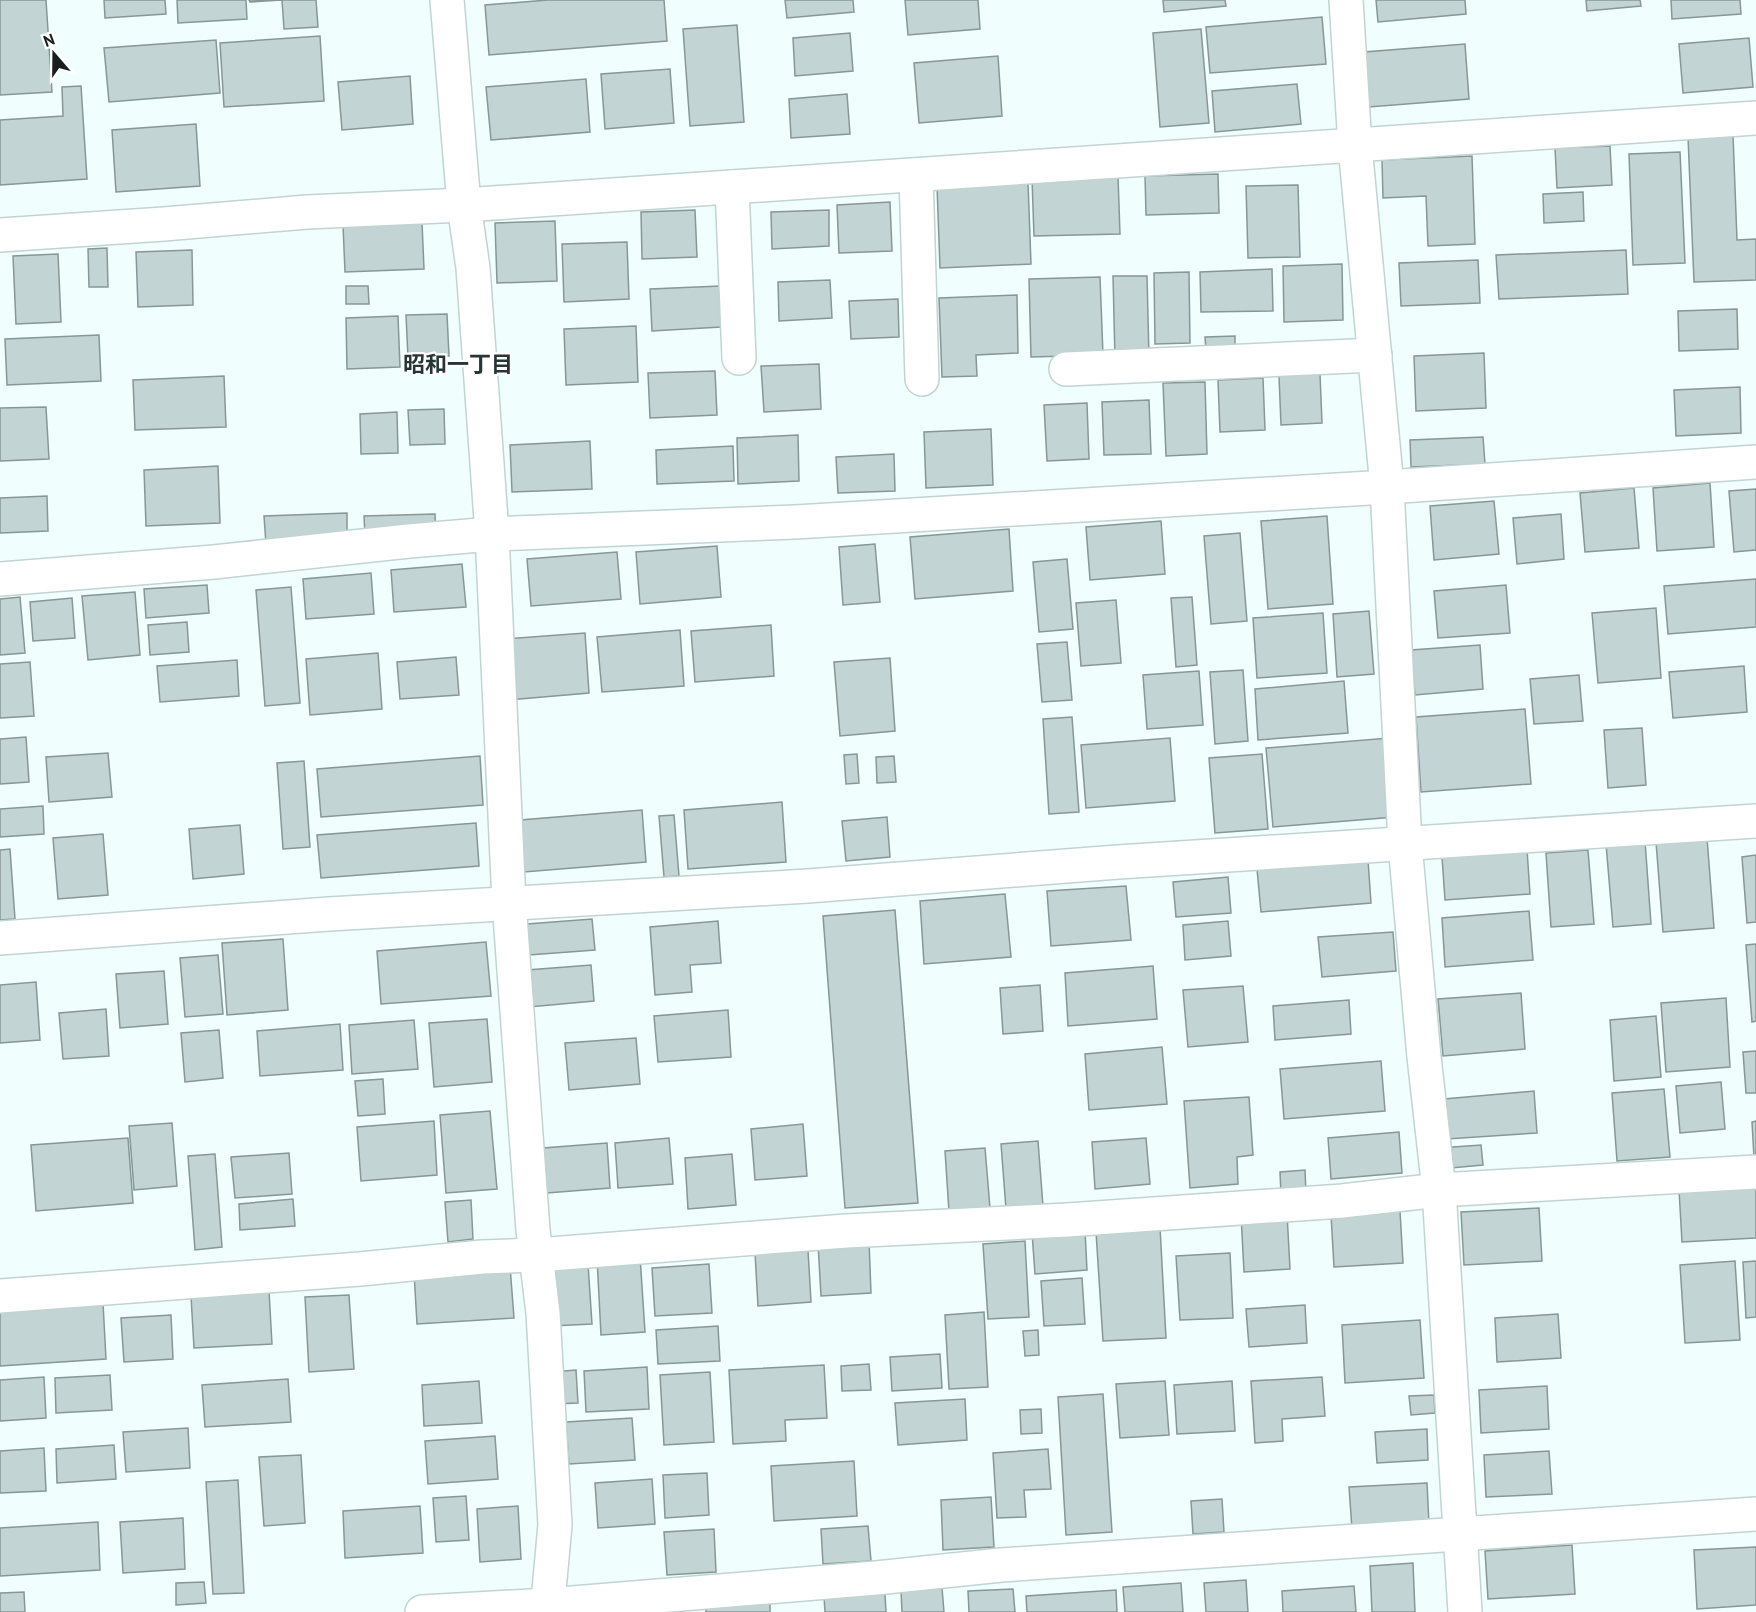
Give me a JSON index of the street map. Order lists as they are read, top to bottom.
{
  "districts": ["昭和一丁目"],
  "north": "top"
}
